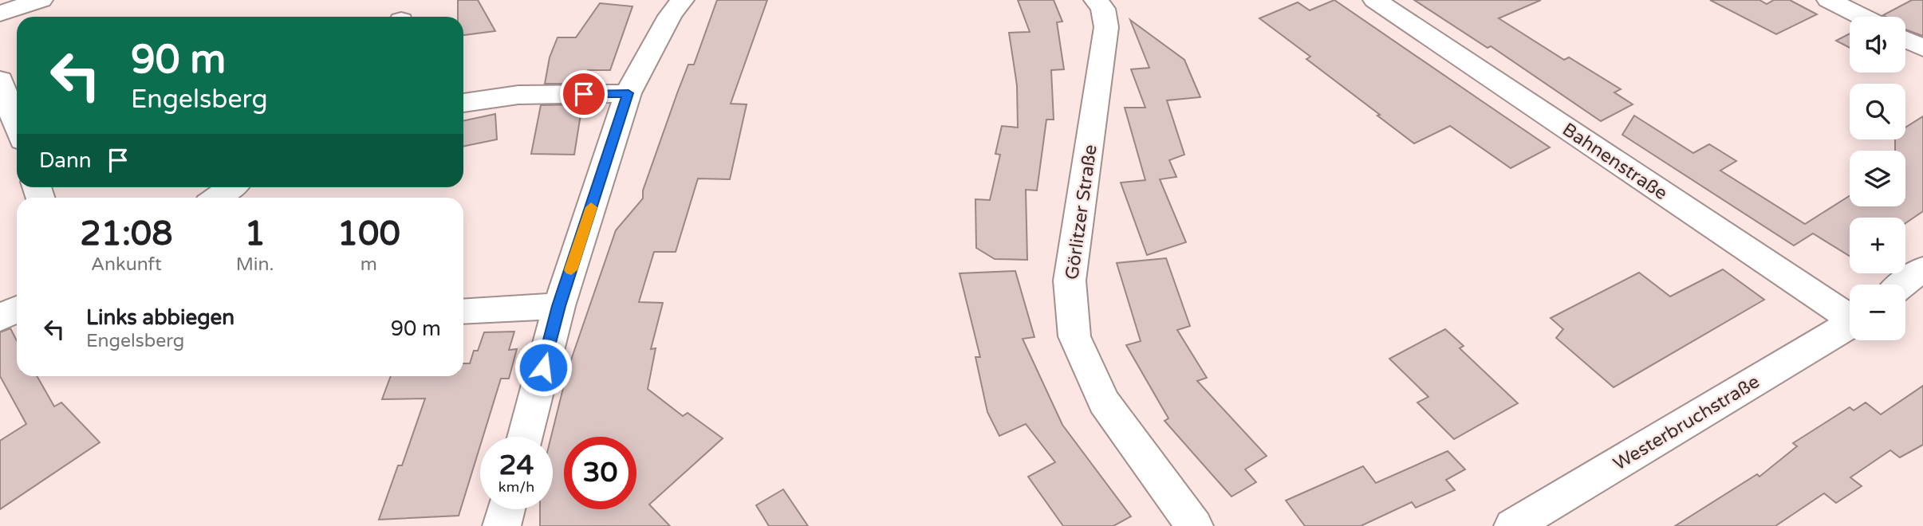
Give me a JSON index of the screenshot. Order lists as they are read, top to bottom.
{
  "streets": {
    "street": ["Bahnenstraße", "Görlitzer Straße", "Westerbruchstraße"]
  },
  "page": {
    "map_buttons": ["+", "−"],
    "turn": ["90 m", "Engelsberg"],
    "then": "Dann",
    "eta": [
      "21:08",
      "Ankunft",
      "1",
      "Min.",
      "100",
      "m"
    ],
    "list": [
      {
        "name": "Links abbiegen",
        "note": "Engelsberg",
        "value": "90 m"
      }
    ],
    "speed": "24 km/h",
    "limit": "30"
  }
}
